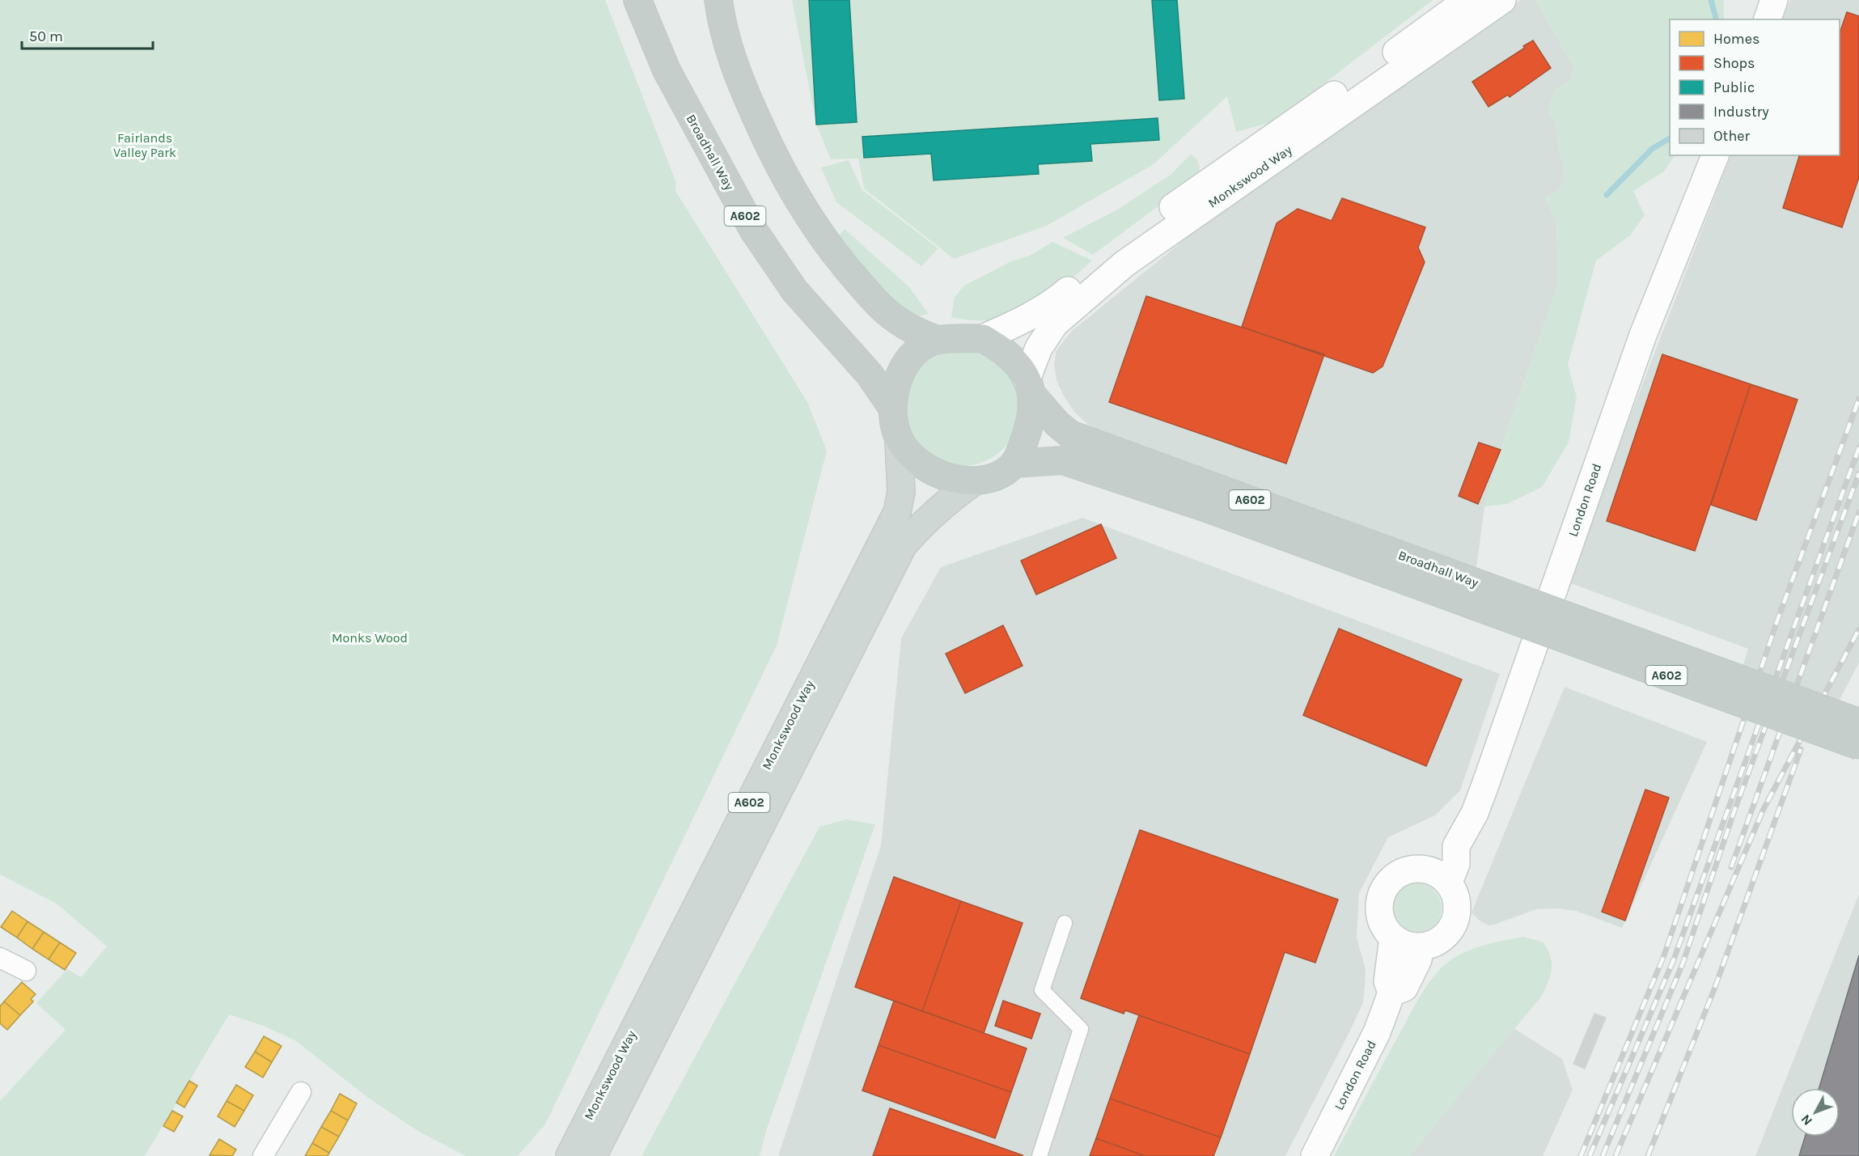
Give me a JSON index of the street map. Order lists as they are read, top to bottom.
{
  "streets": {
    "highway": ["Broadhall Way", "A602"],
    "main road": ["Monkswood Way", "London Road"]
  },
  "crossings": [
    ["Broadhall Way", "Monkswood Way"]
  ],
  "parks": ["Fairlands Valley Park", "Monks Wood"],
  "legend": [
    "Homes",
    "Shops",
    "Public",
    "Industry",
    "Other"
  ],
  "scale_bar": "50 m",
  "north": "bottom left"
}
